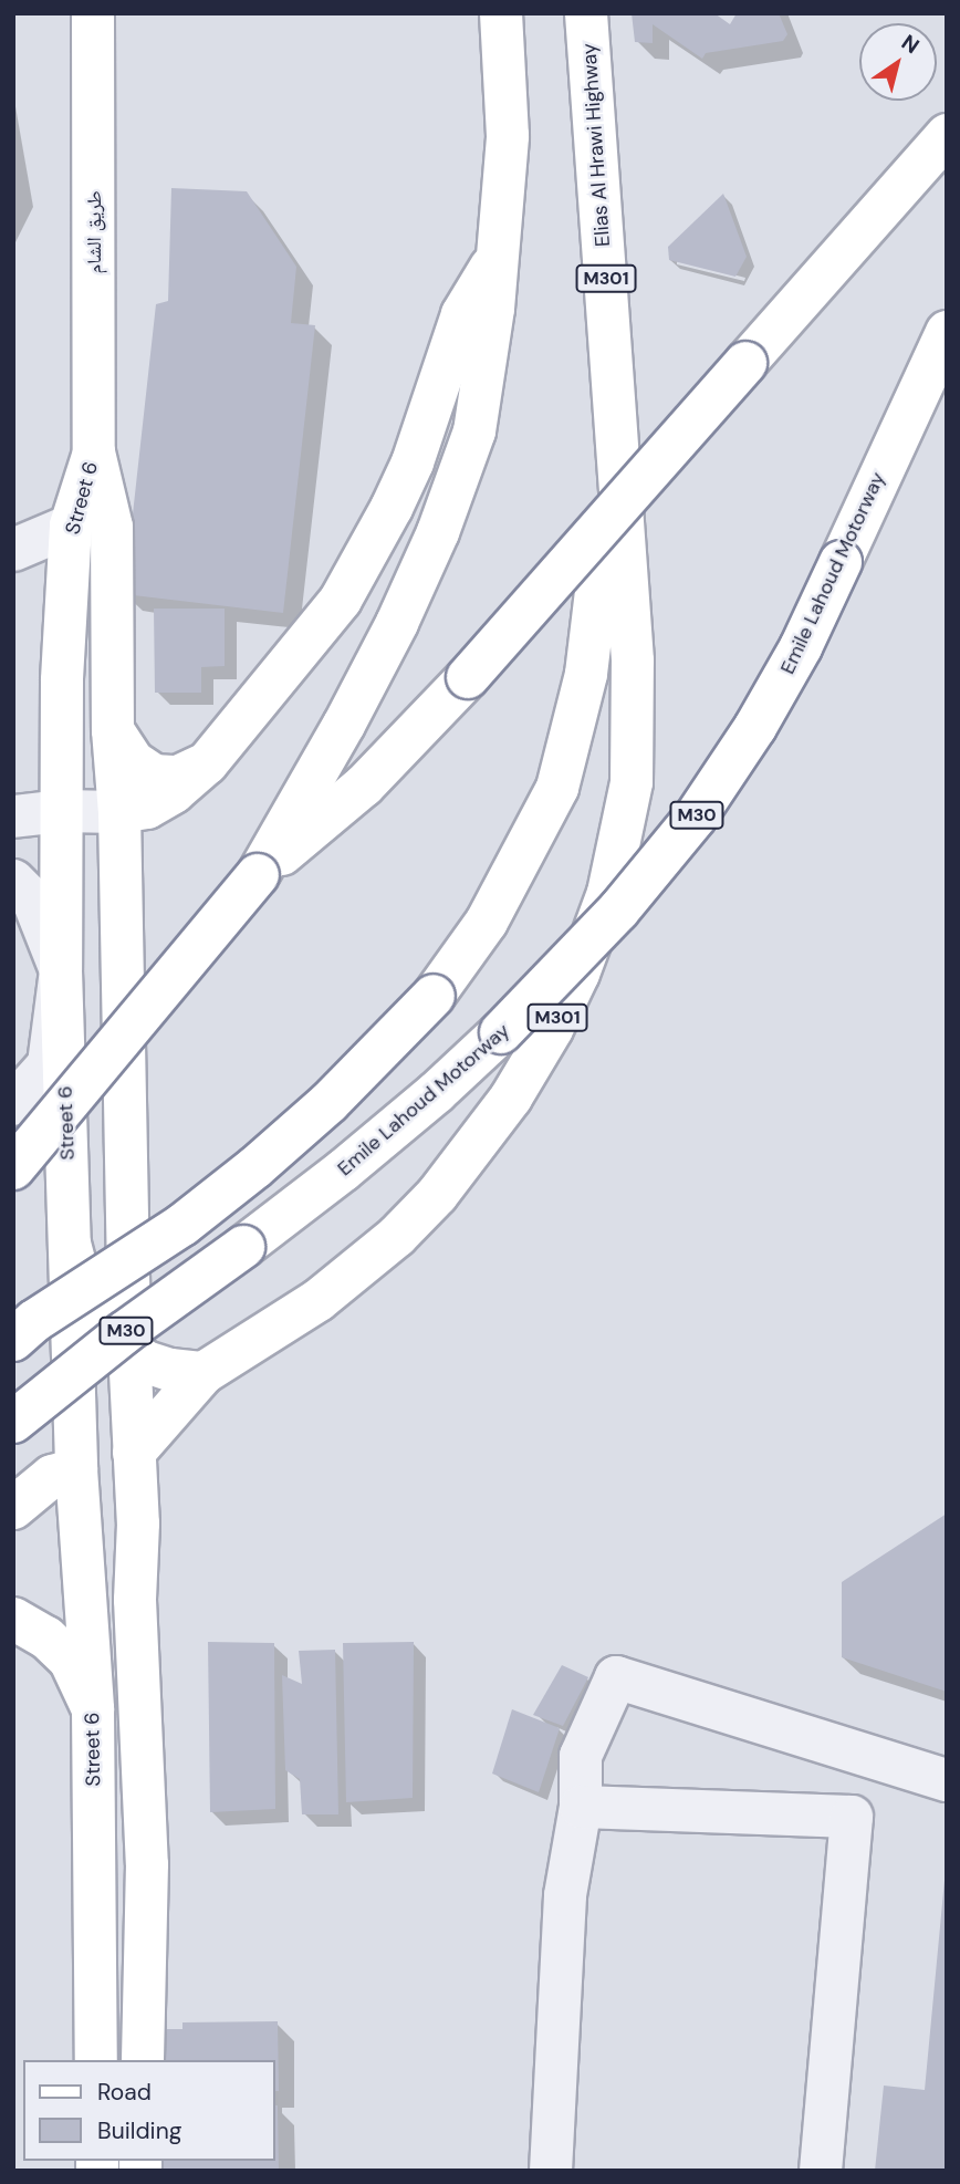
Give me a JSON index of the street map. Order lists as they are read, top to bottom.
{
  "streets": {
    "main road": [
      "Elias Al Hrawi Highway",
      "طريق الشام",
      "M301",
      "Street 6",
      "Emile Lahoud Motorway",
      "M30"
    ]
  },
  "crossings": [
    ["Elias Al Hrawi Highway", "M301"],
    ["طريق الشام", "Street 6"],
    ["M301", "Street 6"]
  ],
  "legend": ["Road", "Building"],
  "north": "top right"
}
